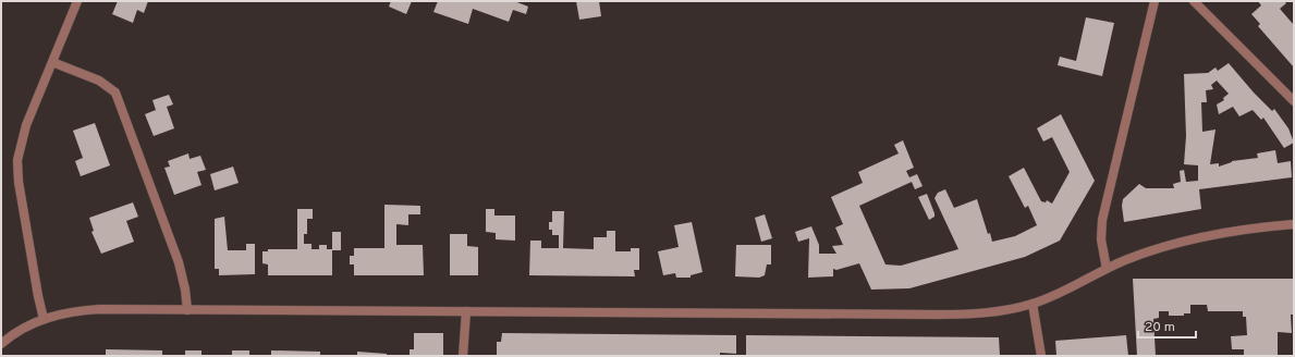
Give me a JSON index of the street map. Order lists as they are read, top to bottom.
{
  "scale_bar": "20 m"
}
